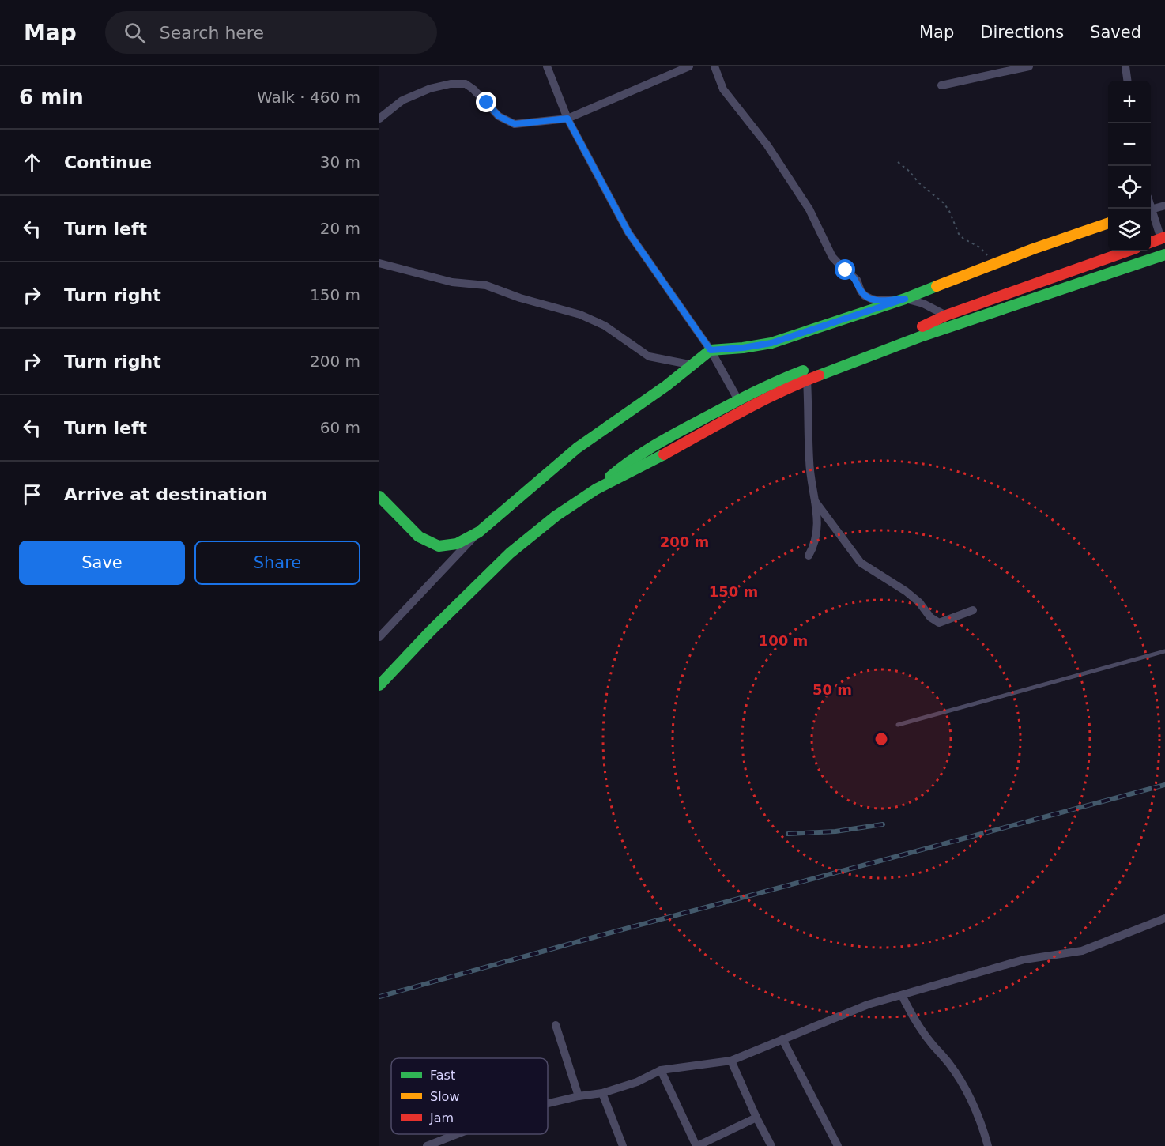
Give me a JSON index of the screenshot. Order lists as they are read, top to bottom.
{
  "legend": ["Fast", "Slow", "Jam"],
  "page": {
    "header": "Map",
    "search": "Search here",
    "nav": ["Map", "Directions", "Saved"],
    "heading": ["6 min", "Walk · 460 m"],
    "map_buttons": ["+", "−"],
    "list": [
      ["Continue", "30 m"],
      ["Turn left", "20 m"],
      ["Turn right", "150 m"],
      ["Turn right", "200 m"],
      ["Turn left", "60 m"],
      "Arrive at destination"
    ],
    "buttons": ["Save", "Share"]
  },
  "rings": [
    "200 m",
    "150 m",
    "100 m",
    "50 m"
  ]
}
